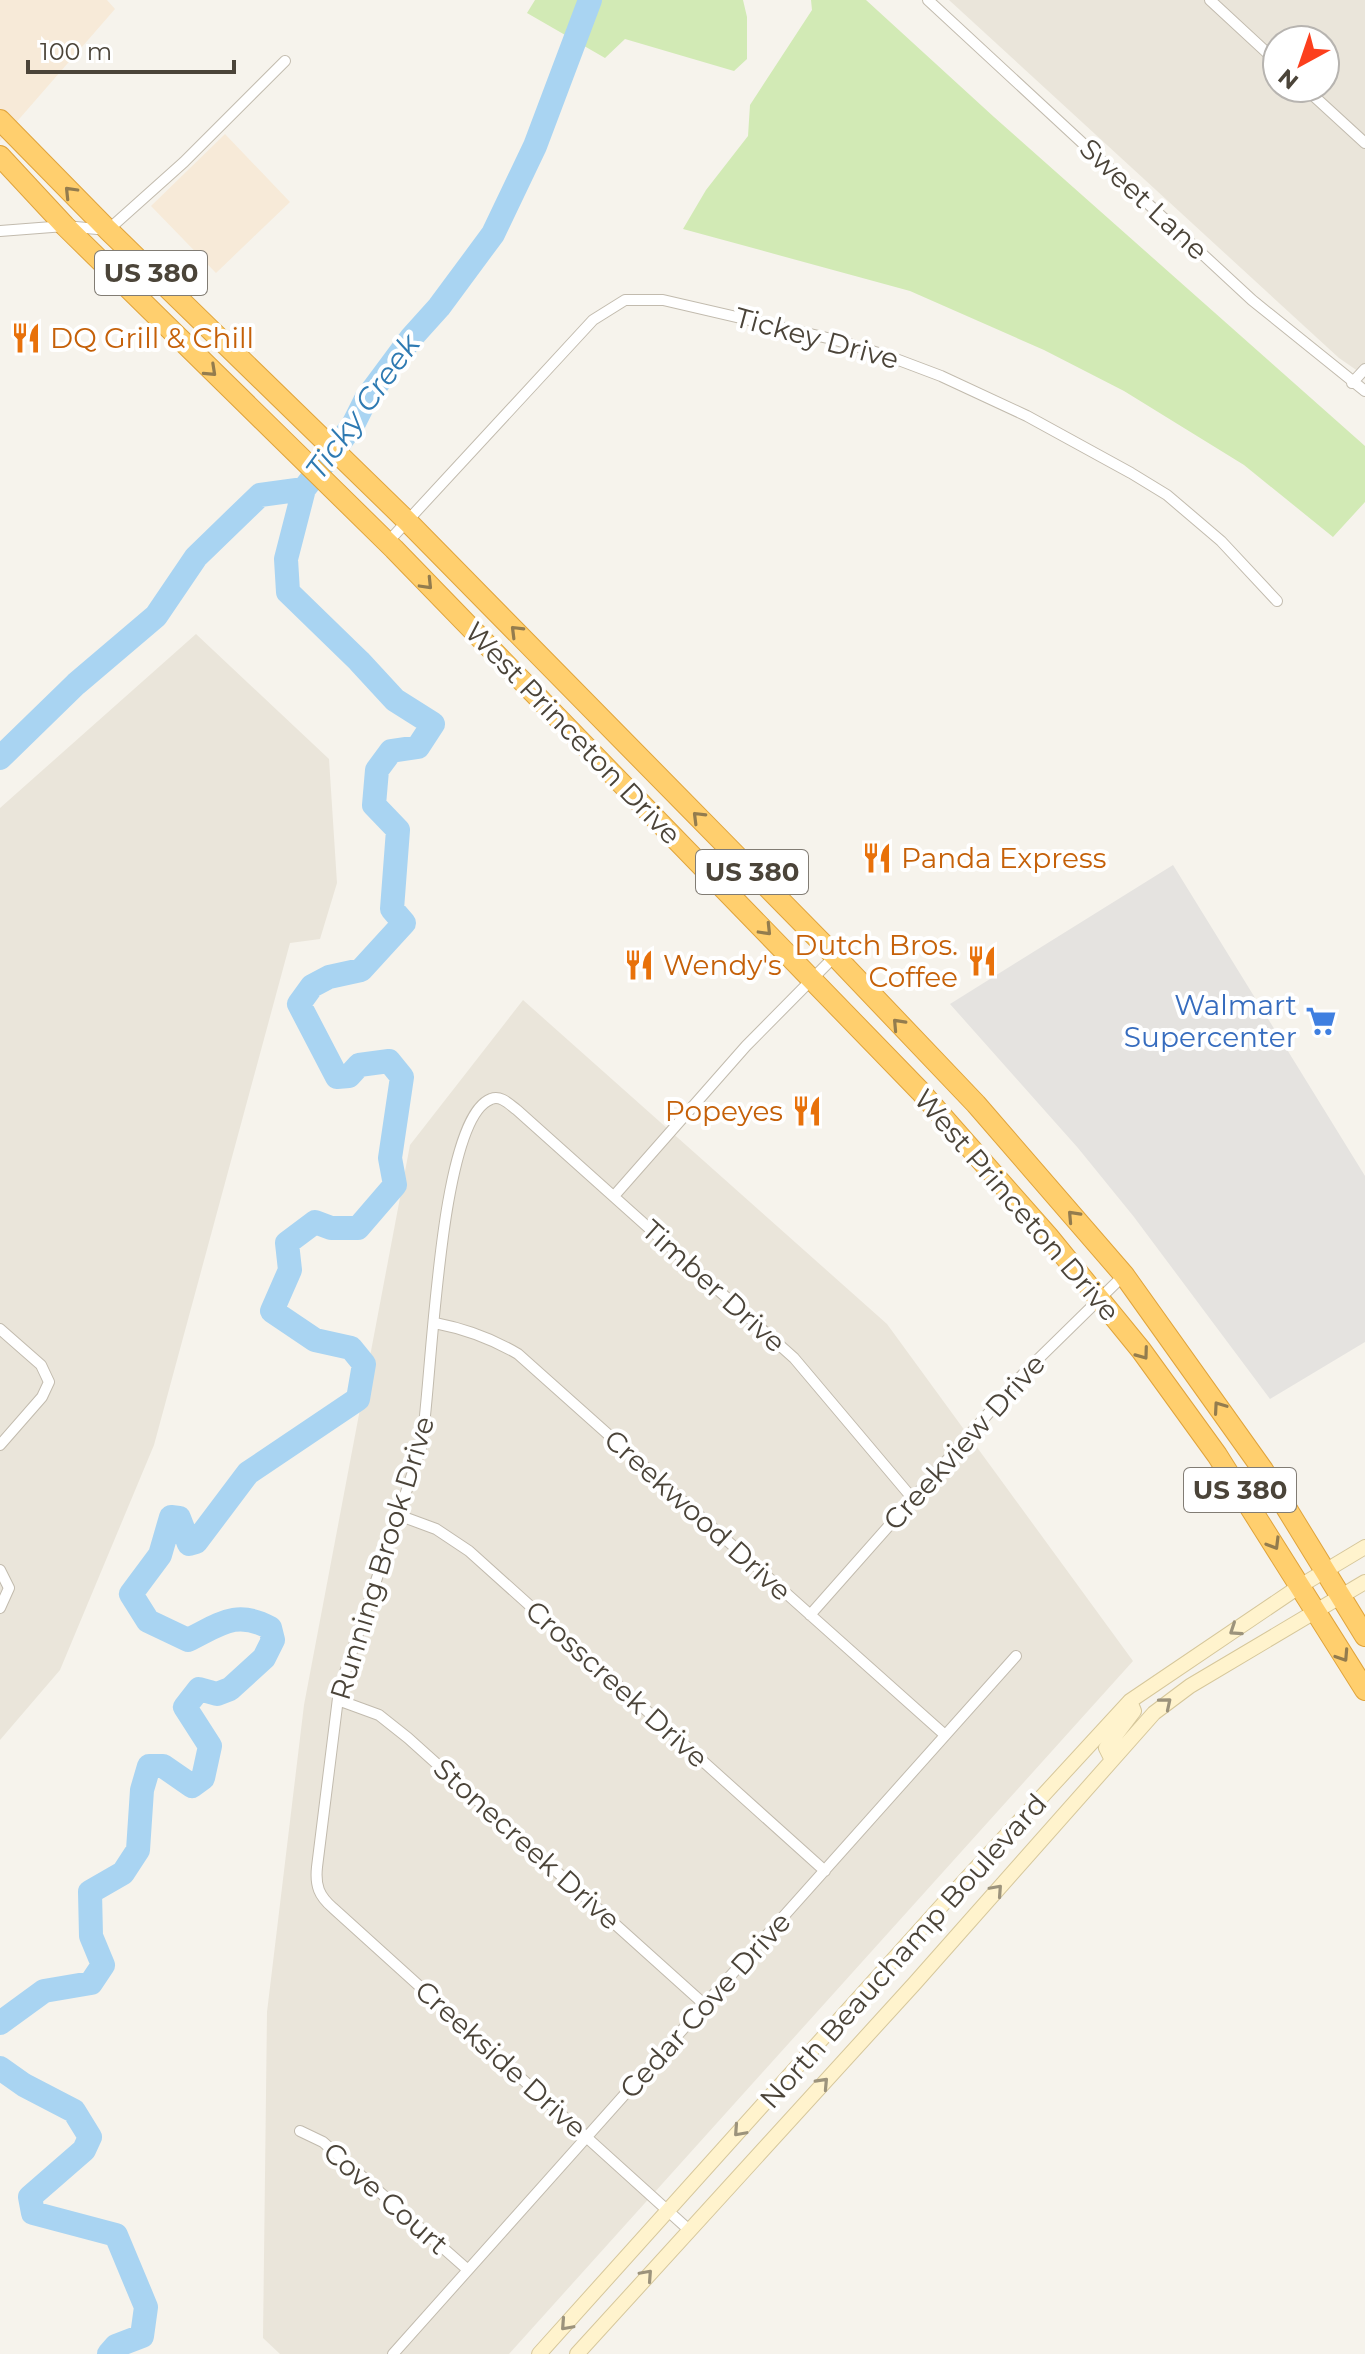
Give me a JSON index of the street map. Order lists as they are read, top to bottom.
{
  "streets": {
    "highway": ["US 380", "West Princeton Drive"],
    "street": [
      "Sweet Lane",
      "Tickey Drive",
      "Timber Drive",
      "Creekview Drive",
      "Creekwood Drive",
      "Running Brook Drive",
      "Crosscreek Drive",
      "Stonecreek Drive",
      "North Beauchamp Boulevard",
      "Cedar Cove Drive",
      "Creekside Drive",
      "Cove Court"
    ]
  },
  "crossings": [
    ["Tickey Drive", "West Princeton Drive"],
    ["West Princeton Drive", "Creekview Drive"],
    ["West Princeton Drive", "North Beauchamp Boulevard"],
    ["Timber Drive", "Creekview Drive"],
    ["Timber Drive", "Running Brook Drive"],
    ["Creekview Drive", "Creekwood Drive"],
    ["Creekwood Drive", "Running Brook Drive"],
    ["Creekwood Drive", "Cedar Cove Drive"],
    ["Running Brook Drive", "Crosscreek Drive"],
    ["Running Brook Drive", "Stonecreek Drive"],
    ["Running Brook Drive", "Creekside Drive"],
    ["Crosscreek Drive", "Cedar Cove Drive"],
    ["Stonecreek Drive", "Cedar Cove Drive"],
    ["North Beauchamp Boulevard", "Creekside Drive"],
    ["Cedar Cove Drive", "Creekside Drive"],
    ["Cedar Cove Drive", "Cove Court"]
  ],
  "water": ["Ticky Creek"],
  "places": {
    "restaurant": [
      "DQ Grill & Chill",
      "Panda Express",
      "Dutch Bros. Coffee",
      "Wendy's",
      "Popeyes"
    ],
    "supermarket": ["Walmart Supercenter"]
  },
  "scale_bar": "100 m",
  "north": "bottom left"
}
